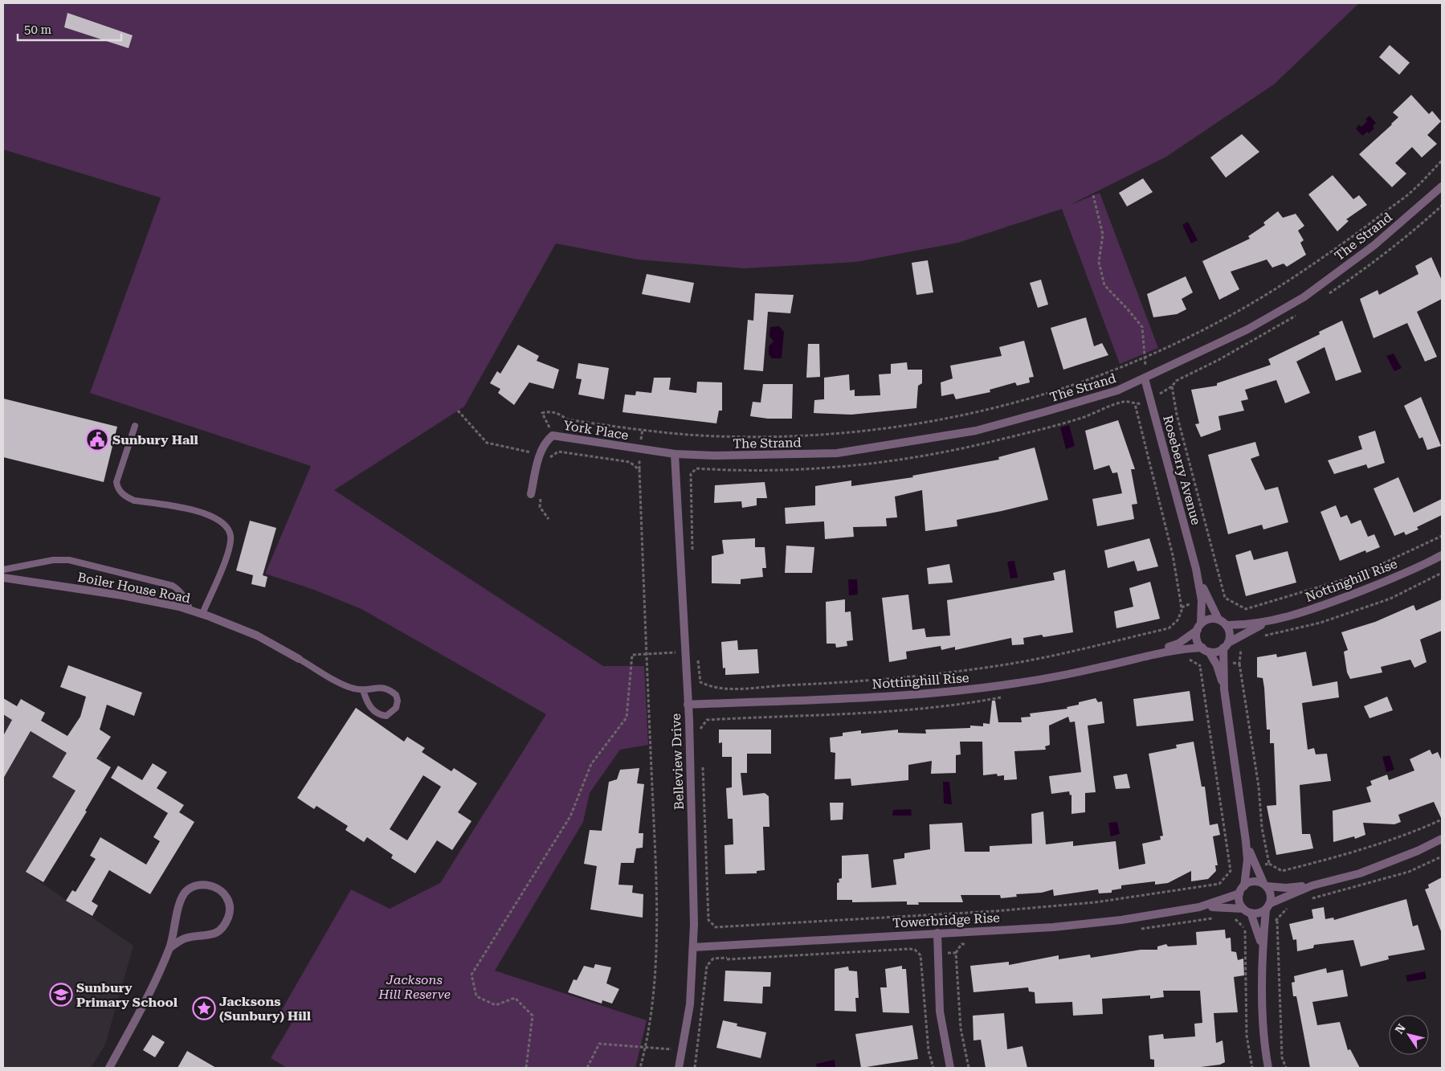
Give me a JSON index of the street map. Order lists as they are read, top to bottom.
{
  "streets": {
    "street": [
      "The Strand",
      "York Place",
      "Roseberry Avenue",
      "Nottinghill Rise",
      "Boiler House Road",
      "Belleview Drive",
      "Towerbridge Rise"
    ]
  },
  "crossings": [
    ["The Strand", "York Place"],
    ["The Strand", "Roseberry Avenue"],
    ["The Strand", "Belleview Drive"],
    ["York Place", "Belleview Drive"],
    ["Roseberry Avenue", "Nottinghill Rise"],
    ["Nottinghill Rise", "Belleview Drive"],
    ["Belleview Drive", "Towerbridge Rise"]
  ],
  "parks": ["Jacksons Hill Reserve"],
  "places": {
    "public building": ["Sunbury Hall"],
    "school or university": ["Sunbury Primary School"],
    "place": ["Jacksons (Sunbury) Hill"]
  },
  "scale_bar": "50 m",
  "north": "top left"
}
